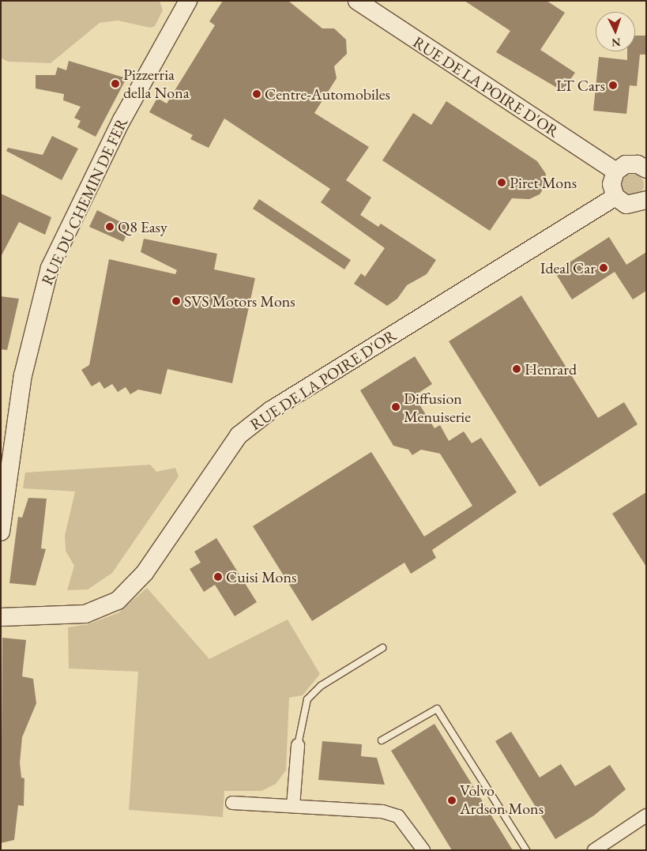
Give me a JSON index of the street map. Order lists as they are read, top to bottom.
{
  "streets": {
    "street": ["RUE DE LA POIRE D'OR", "RUE DU CHEMIN DE FER"]
  },
  "places": [
    "Pizzerria della Nona",
    "LT Cars",
    "Centre-Automobiles",
    "Piret Mons",
    "Q8 Easy",
    "Ideal Car",
    "SVS Motors Mons",
    "Henrard",
    "Diffusion Menuiserie",
    "Cuisi Mons",
    "Volvo Ardson Mons"
  ],
  "north": "bottom"
}
